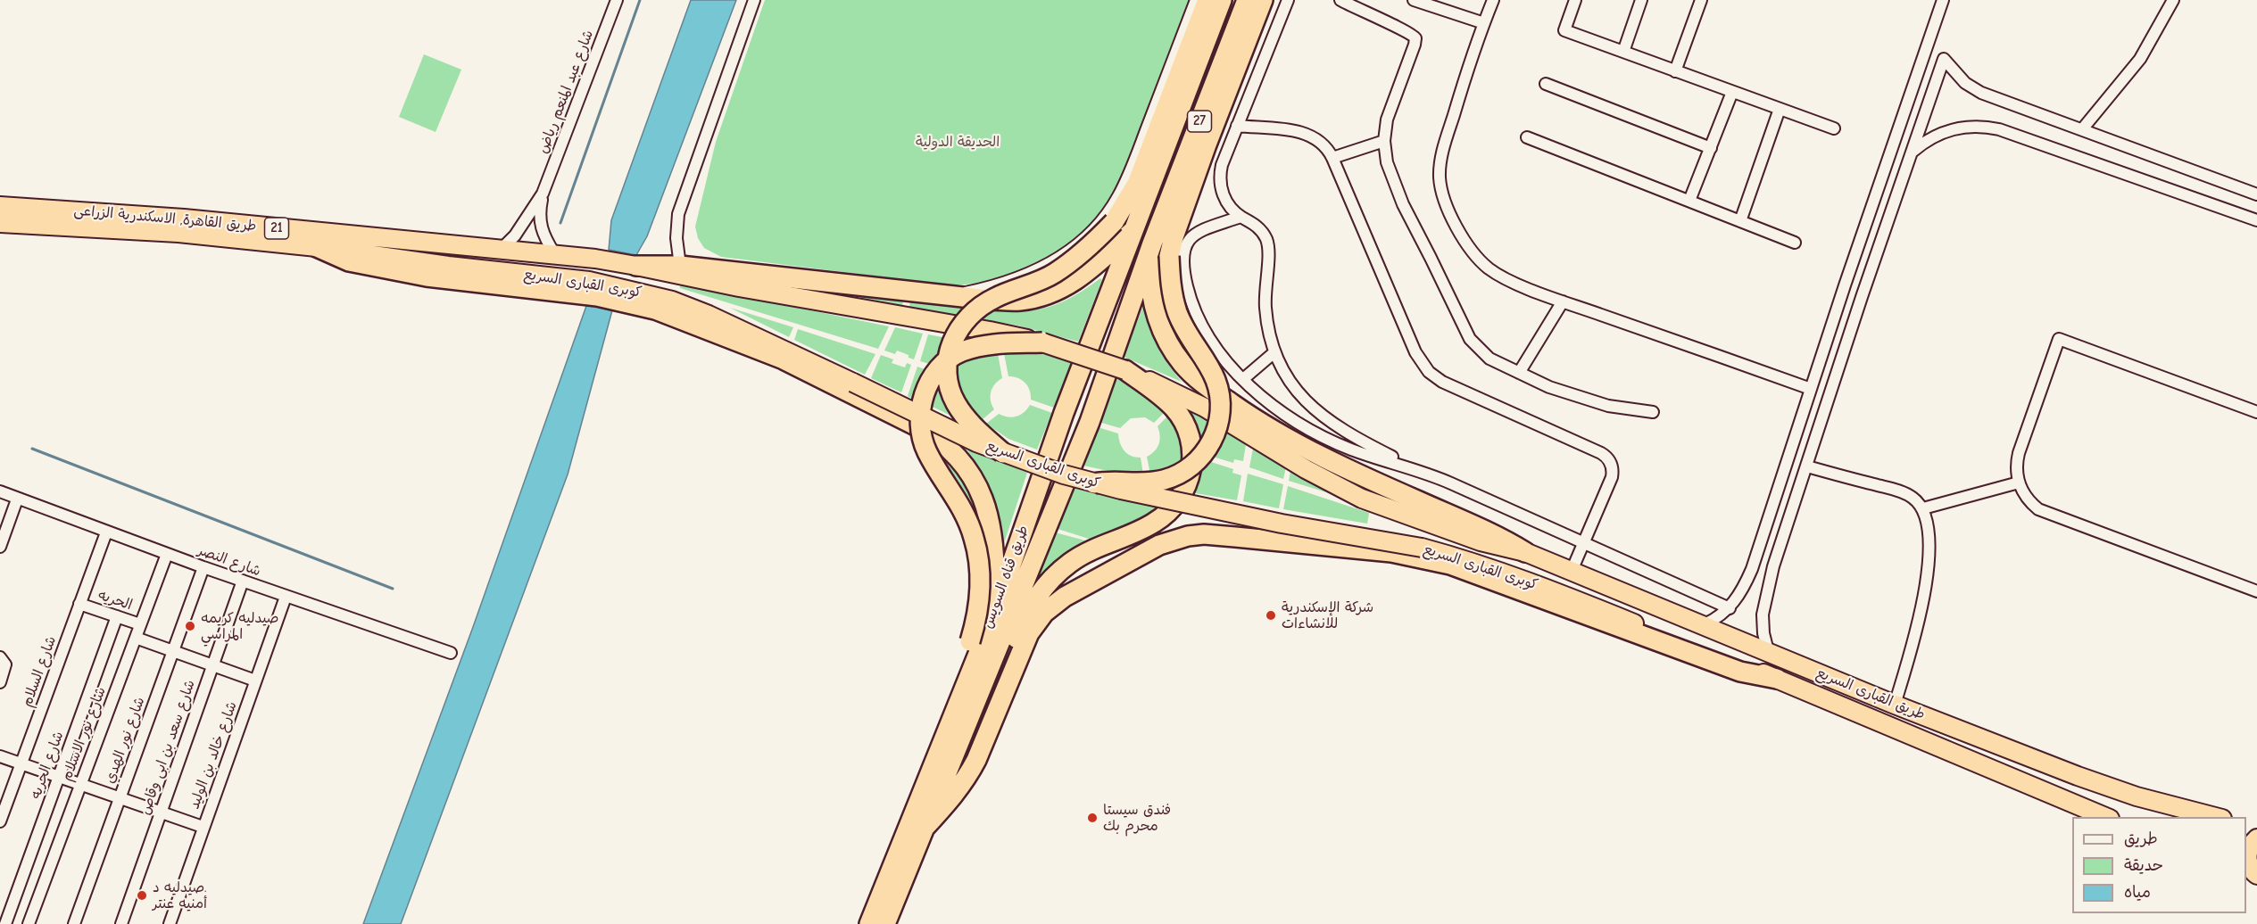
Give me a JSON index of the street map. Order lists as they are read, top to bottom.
{
  "streets": {
    "highway": [
      "27",
      "طريق القاهرة, الاسكندرية الزراعى",
      "21",
      "كوبرى القبارى السريع",
      "طريق قناه السويس",
      "طريق القبارى السريع"
    ],
    "street": [
      "شارع عبد المنعم رياض",
      "شارع النصر",
      "الحريه",
      "شارع السلام",
      "شارع نور الاسلام",
      "شارع نور الهدي",
      "شارع سعد بن ابى وقاص",
      "شارع خالد بن الوليد",
      "شارع الحريه"
    ]
  },
  "crossings": [
    ["شارع عبد المنعم رياض", "طريق القاهرة, الاسكندرية الزراعى"],
    ["شارع عبد المنعم رياض", "كوبرى القبارى السريع"],
    ["27", "طريق قناه السويس"],
    ["طريق القاهرة, الاسكندرية الزراعى", "كوبرى القبارى السريع"],
    ["كوبرى القبارى السريع", "طريق القبارى السريع"],
    ["شارع النصر", "شارع السلام"],
    ["شارع النصر", "شارع نور الاسلام"],
    ["شارع النصر", "شارع نور الهدي"],
    ["شارع النصر", "شارع سعد بن ابى وقاص"],
    ["شارع النصر", "شارع خالد بن الوليد"],
    ["الحريه", "شارع السلام"],
    ["الحريه", "شارع نور الاسلام"],
    ["الحريه", "شارع الحريه"]
  ],
  "parks": ["الحديقة الدولية"],
  "places": [
    "شركة الإسكندرية للانشاءات",
    "صيدليه كريمه المراسي",
    "فندق سيستا محرم بك",
    "صيدليه د. أمنيه عنتر"
  ],
  "legend": ["طريق", "حديقة", "مياه"]
}
